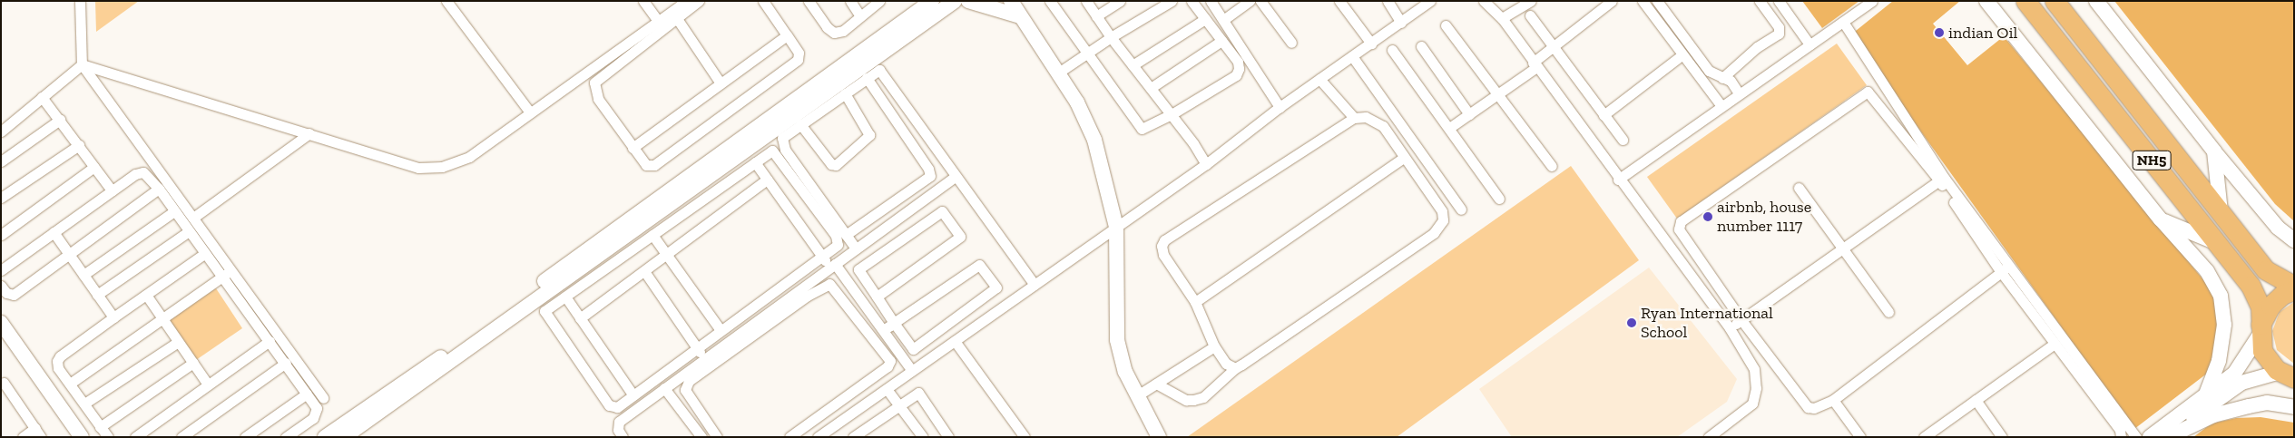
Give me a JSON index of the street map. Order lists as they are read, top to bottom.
{
  "streets": {
    "highway": ["NH5"]
  },
  "places": ["indian Oil", "airbnb, house number 1117", "Ryan International School"]
}
